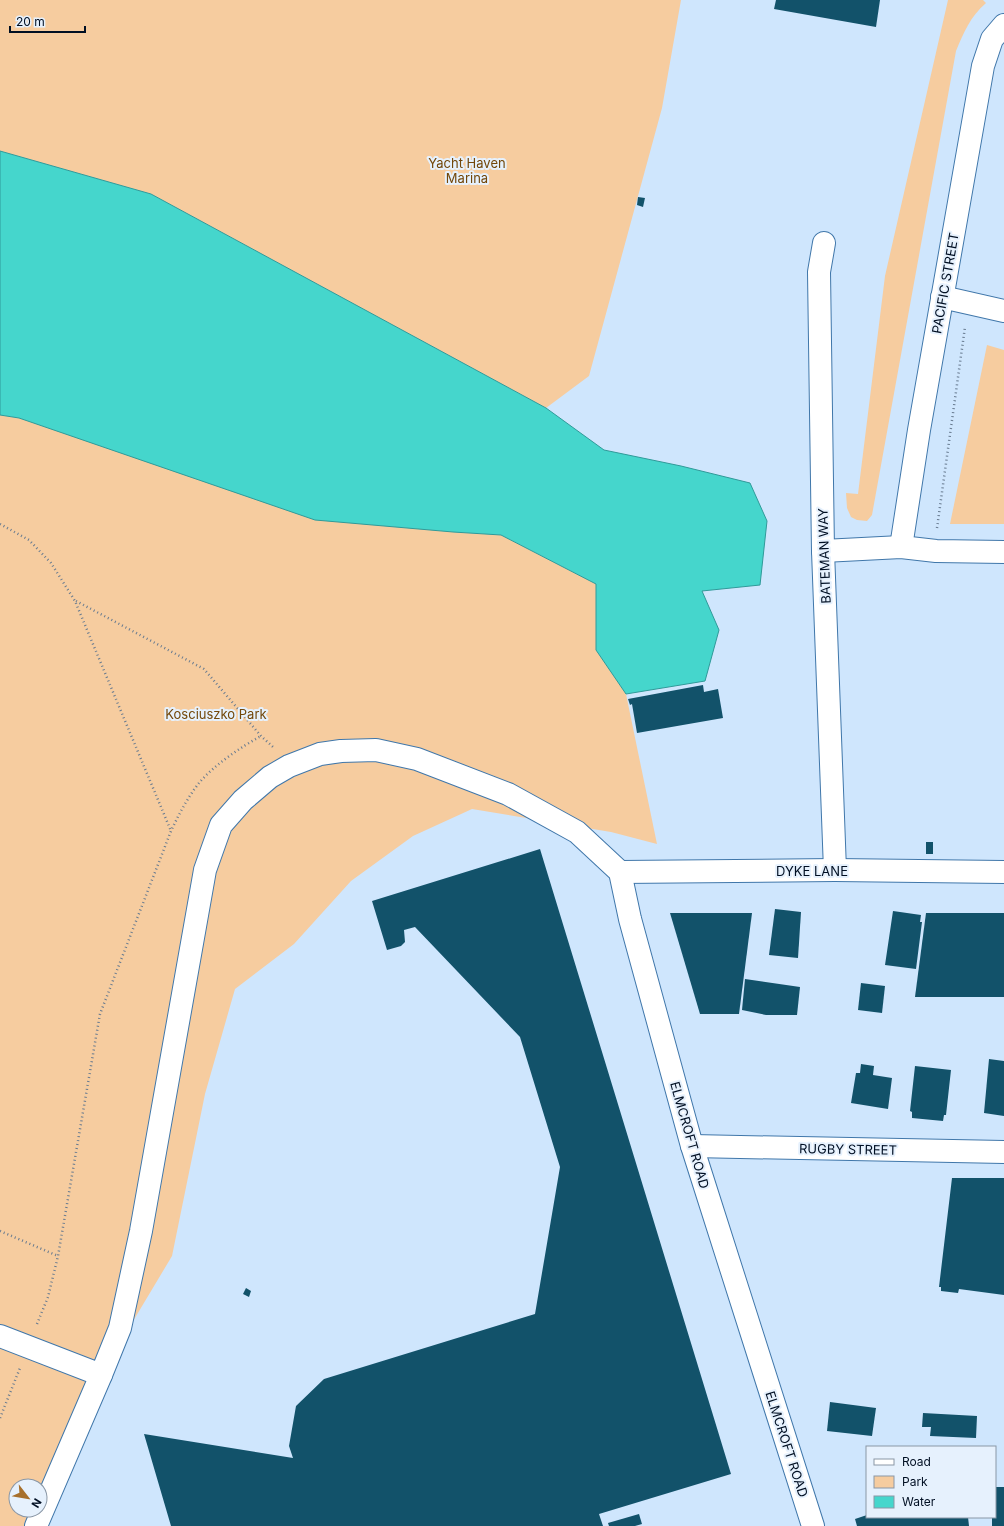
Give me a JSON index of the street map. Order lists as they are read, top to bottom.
{
  "streets": {
    "street": [
      "PACIFIC STREET",
      "BATEMAN WAY",
      "DYKE LANE",
      "ELMCROFT ROAD",
      "RUGBY STREET"
    ]
  },
  "crossings": [
    ["BATEMAN WAY", "DYKE LANE"],
    ["DYKE LANE", "ELMCROFT ROAD"],
    ["ELMCROFT ROAD", "RUGBY STREET"]
  ],
  "parks": ["Yacht Haven Marina", "Kosciuszko Park"],
  "legend": ["Road", "Park", "Water"],
  "scale_bar": "20 m",
  "north": "bottom right"
}
